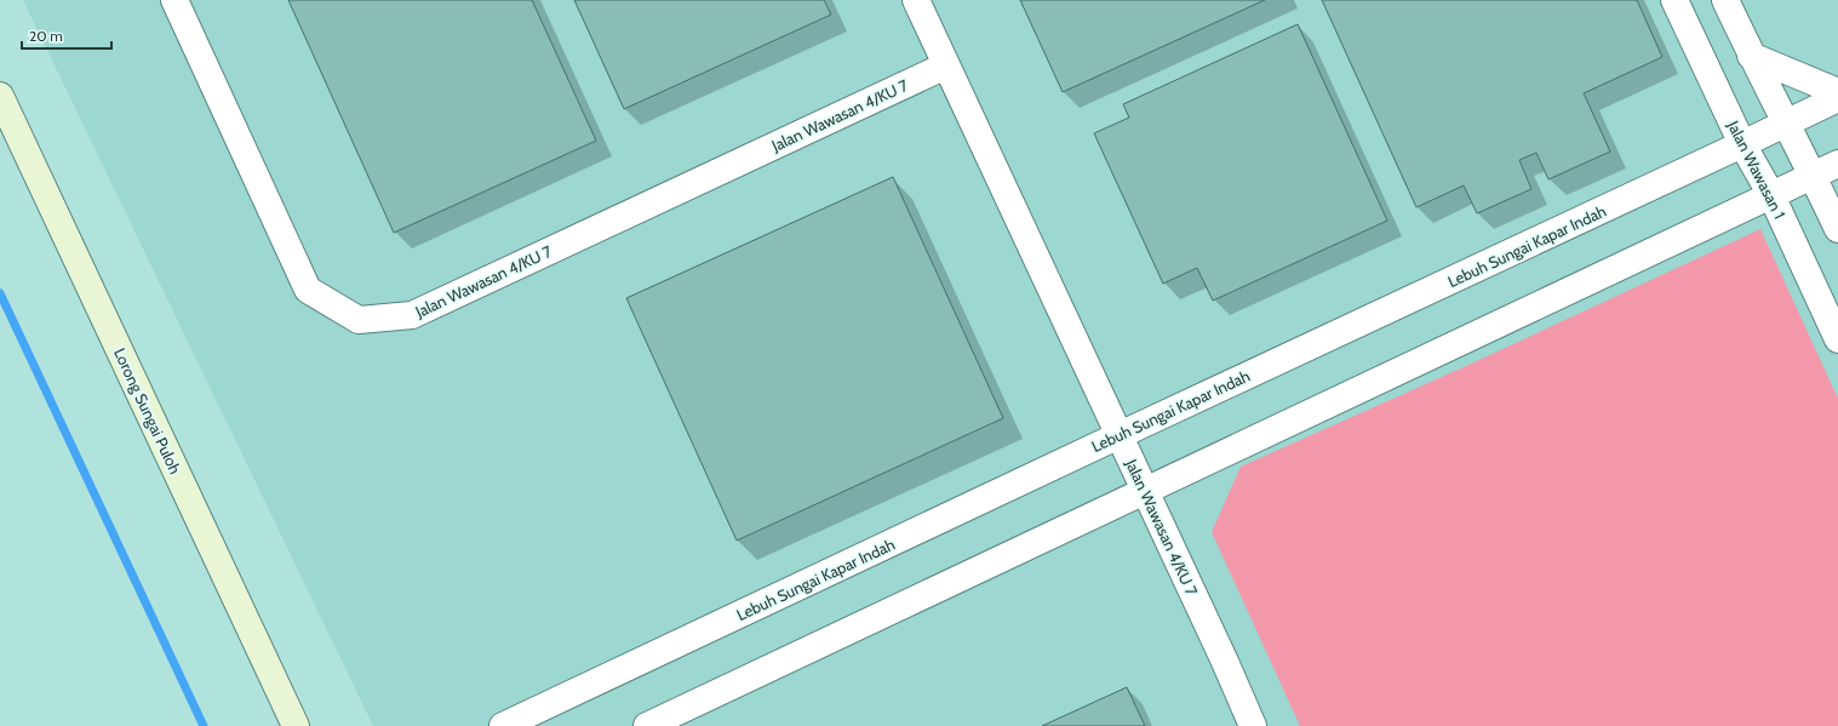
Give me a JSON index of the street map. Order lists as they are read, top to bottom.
{
  "streets": {
    "street": [
      "Jalan Wawasan 4/KU 7",
      "Jalan Wawasan 1",
      "Lebuh Sungai Kapar Indah",
      "Lorong Sungai Puloh"
    ]
  },
  "crossings": [
    ["Jalan Wawasan 4/KU 7", "Lebuh Sungai Kapar Indah"],
    ["Jalan Wawasan 1", "Lebuh Sungai Kapar Indah"]
  ],
  "scale_bar": "20 m"
}
